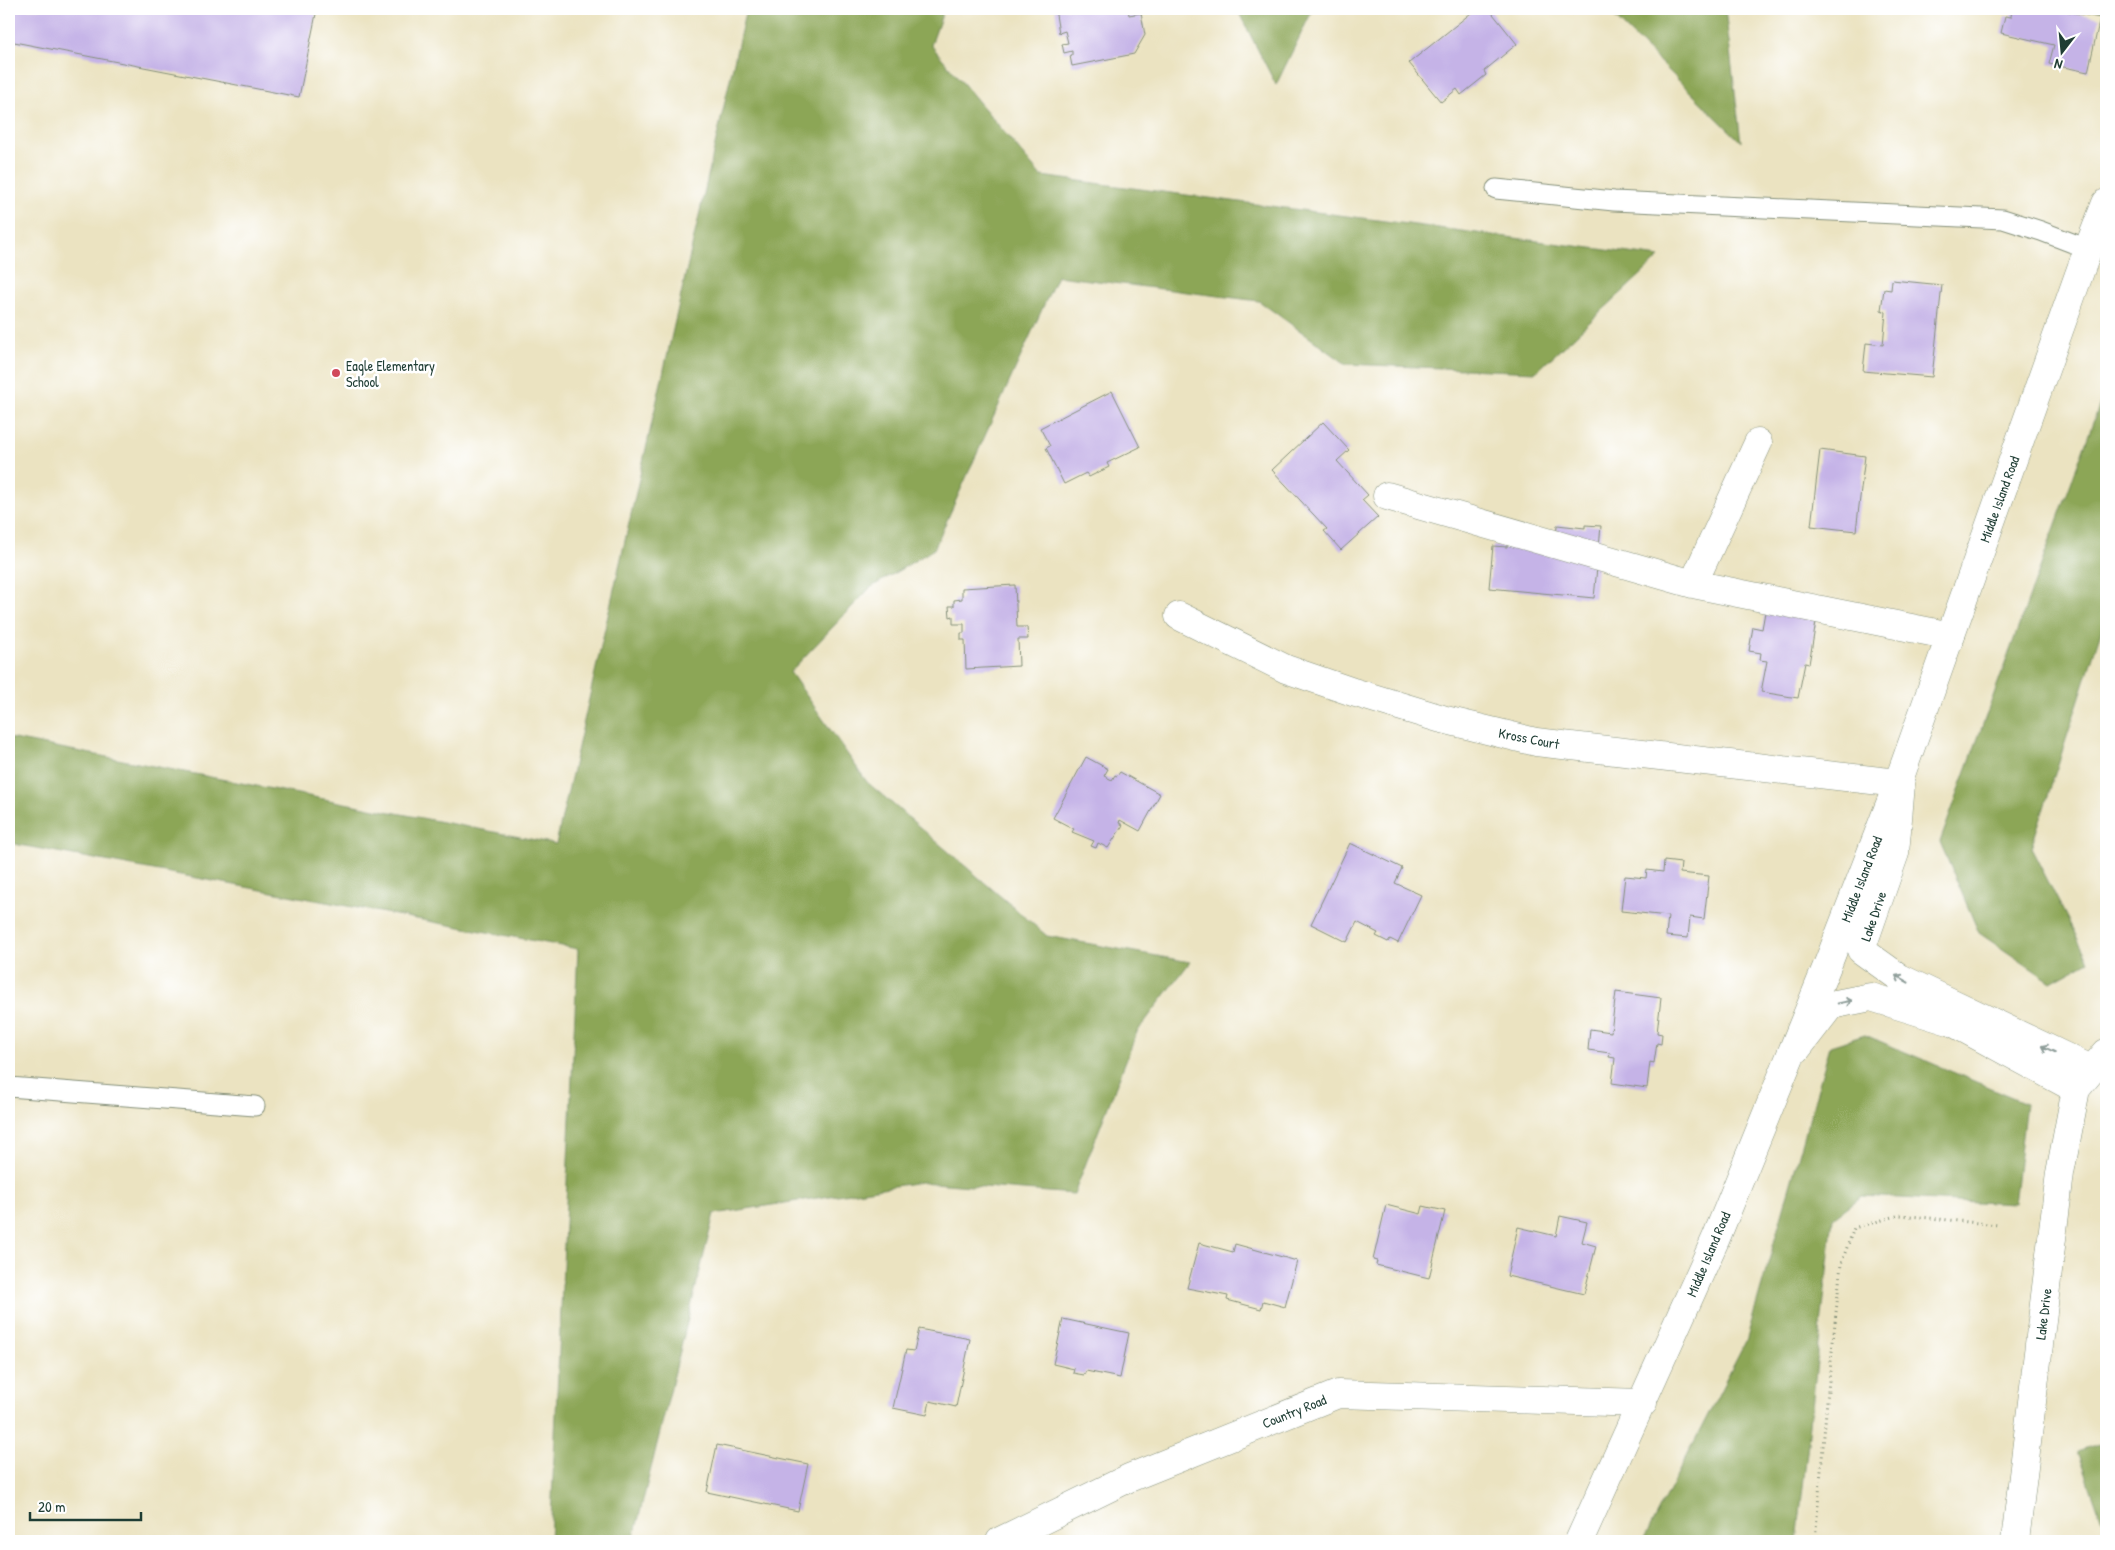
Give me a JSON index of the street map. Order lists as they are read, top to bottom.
{
  "streets": {
    "street": [
      "Middle Island Road",
      "Kross Court",
      "Lake Drive",
      "Country Road"
    ]
  },
  "crossings": [
    ["Middle Island Road", "Kross Court"],
    ["Middle Island Road", "Lake Drive"],
    ["Middle Island Road", "Country Road"],
    ["Kross Court", "Lake Drive"]
  ],
  "places": ["Eagle Elementary School"],
  "scale_bar": "20 m",
  "north": "bottom"
}
